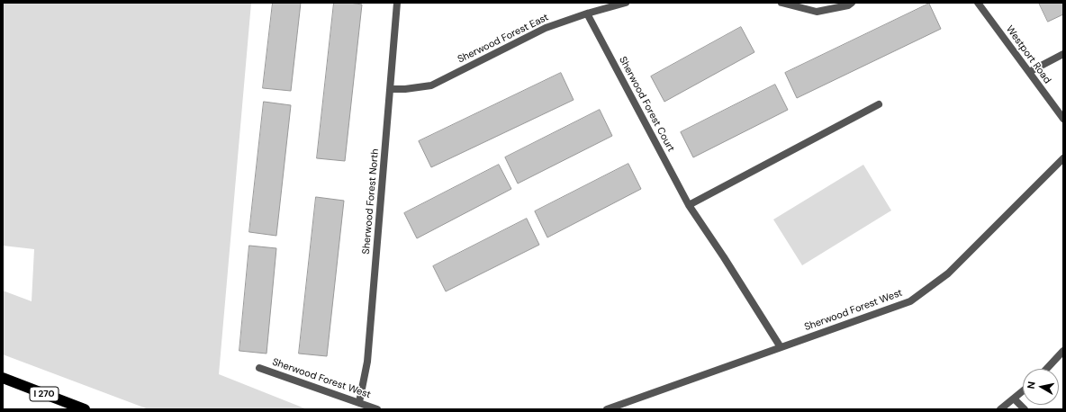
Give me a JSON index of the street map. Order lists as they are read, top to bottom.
{
  "streets": {
    "highway": ["I 270"],
    "street": [
      "Sherwood Forest East",
      "Westport Road",
      "Sherwood Forest Court",
      "Sherwood Forest North",
      "Sherwood Forest West"
    ]
  },
  "crossings": [
    ["Sherwood Forest East", "Sherwood Forest Court"],
    ["Sherwood Forest East", "Sherwood Forest North"],
    ["Sherwood Forest Court", "Sherwood Forest West"],
    ["Sherwood Forest North", "Sherwood Forest West"]
  ],
  "north": "left"
}
